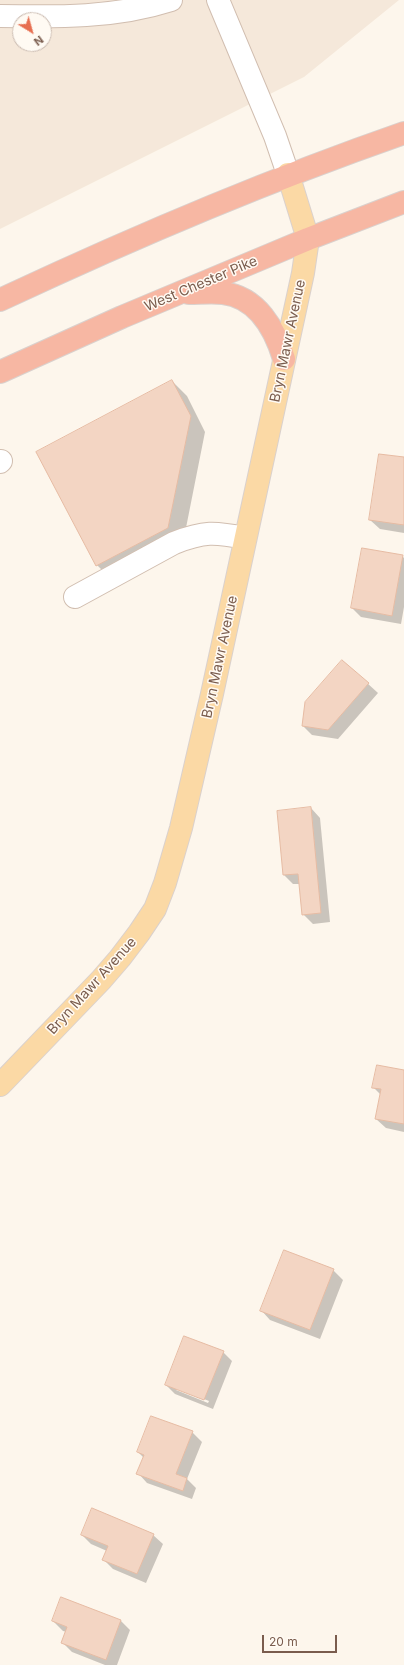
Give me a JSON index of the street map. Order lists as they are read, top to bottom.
{
  "streets": {
    "highway": ["West Chester Pike"],
    "main road": ["Bryn Mawr Avenue"]
  },
  "crossings": [
    ["West Chester Pike", "Bryn Mawr Avenue"]
  ],
  "scale_bar": "20 m",
  "north": "bottom right"
}
